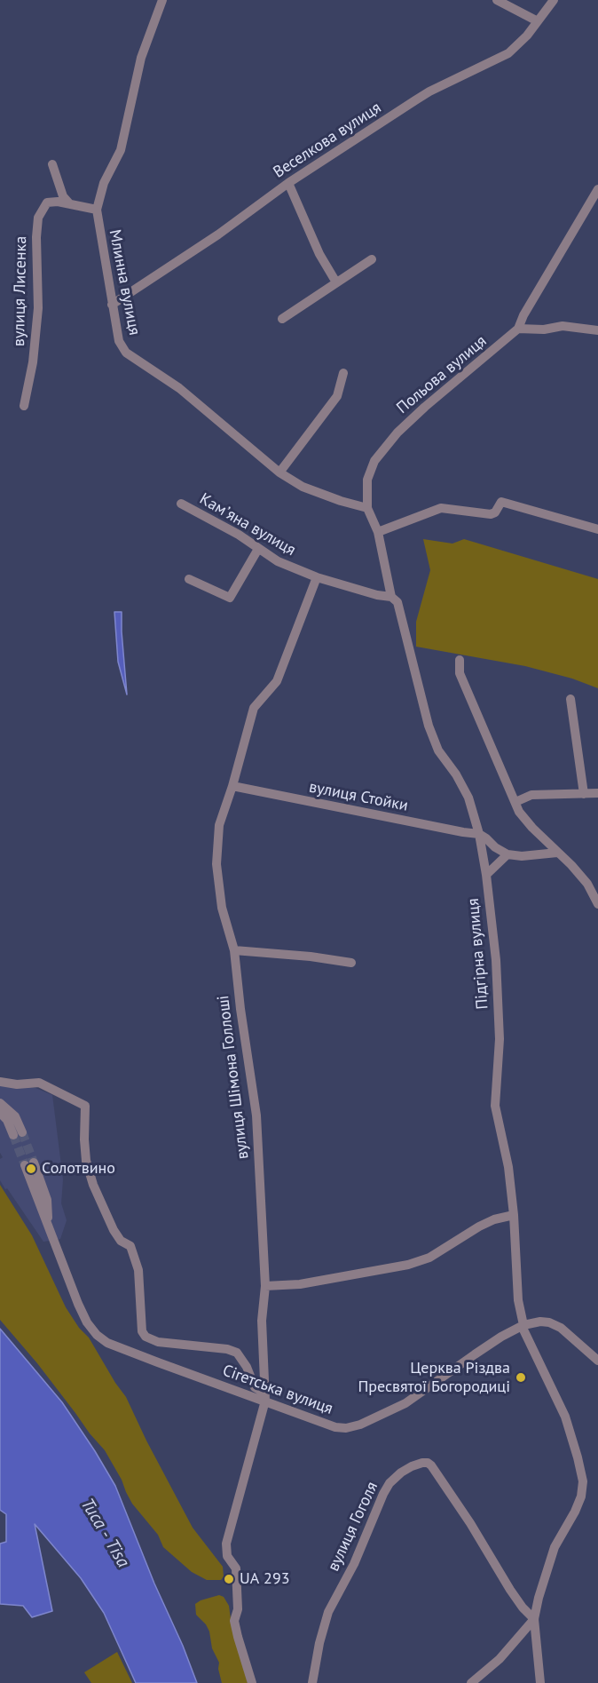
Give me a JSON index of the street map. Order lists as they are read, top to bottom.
{
  "streets": {
    "street": [
      "Веселкова вулиця",
      "Млинна вулиця",
      "вулиця Лисенка",
      "Польова вулиця",
      "Камʼяна вулиця",
      "вулиця Стойки",
      "Підгірна вулиця",
      "вулиця Шімона Голлоші",
      "Сігетська вулиця",
      "вулиця Гоголя"
    ]
  },
  "crossings": [
    ["Веселкова вулиця", "Млинна вулиця"],
    ["Млинна вулиця", "вулиця Лисенка"],
    ["Млинна вулиця", "Польова вулиця"],
    ["Польова вулиця", "Камʼяна вулиця"],
    ["Польова вулиця", "Підгірна вулиця"],
    ["Камʼяна вулиця", "Підгірна вулиця"],
    ["Камʼяна вулиця", "вулиця Шімона Голлоші"],
    ["вулиця Стойки", "Підгірна вулиця"],
    ["вулиця Стойки", "вулиця Шімона Голлоші"],
    ["Підгірна вулиця", "Сігетська вулиця"],
    ["Підгірна вулиця", "вулиця Гоголя"],
    ["вулиця Шімона Голлоші", "Сігетська вулиця"]
  ],
  "water": ["Тиса - Tisa"],
  "places": ["Солотвино", "Церква Різдва Пресвятої Богородиці", "UA 293"]
}
